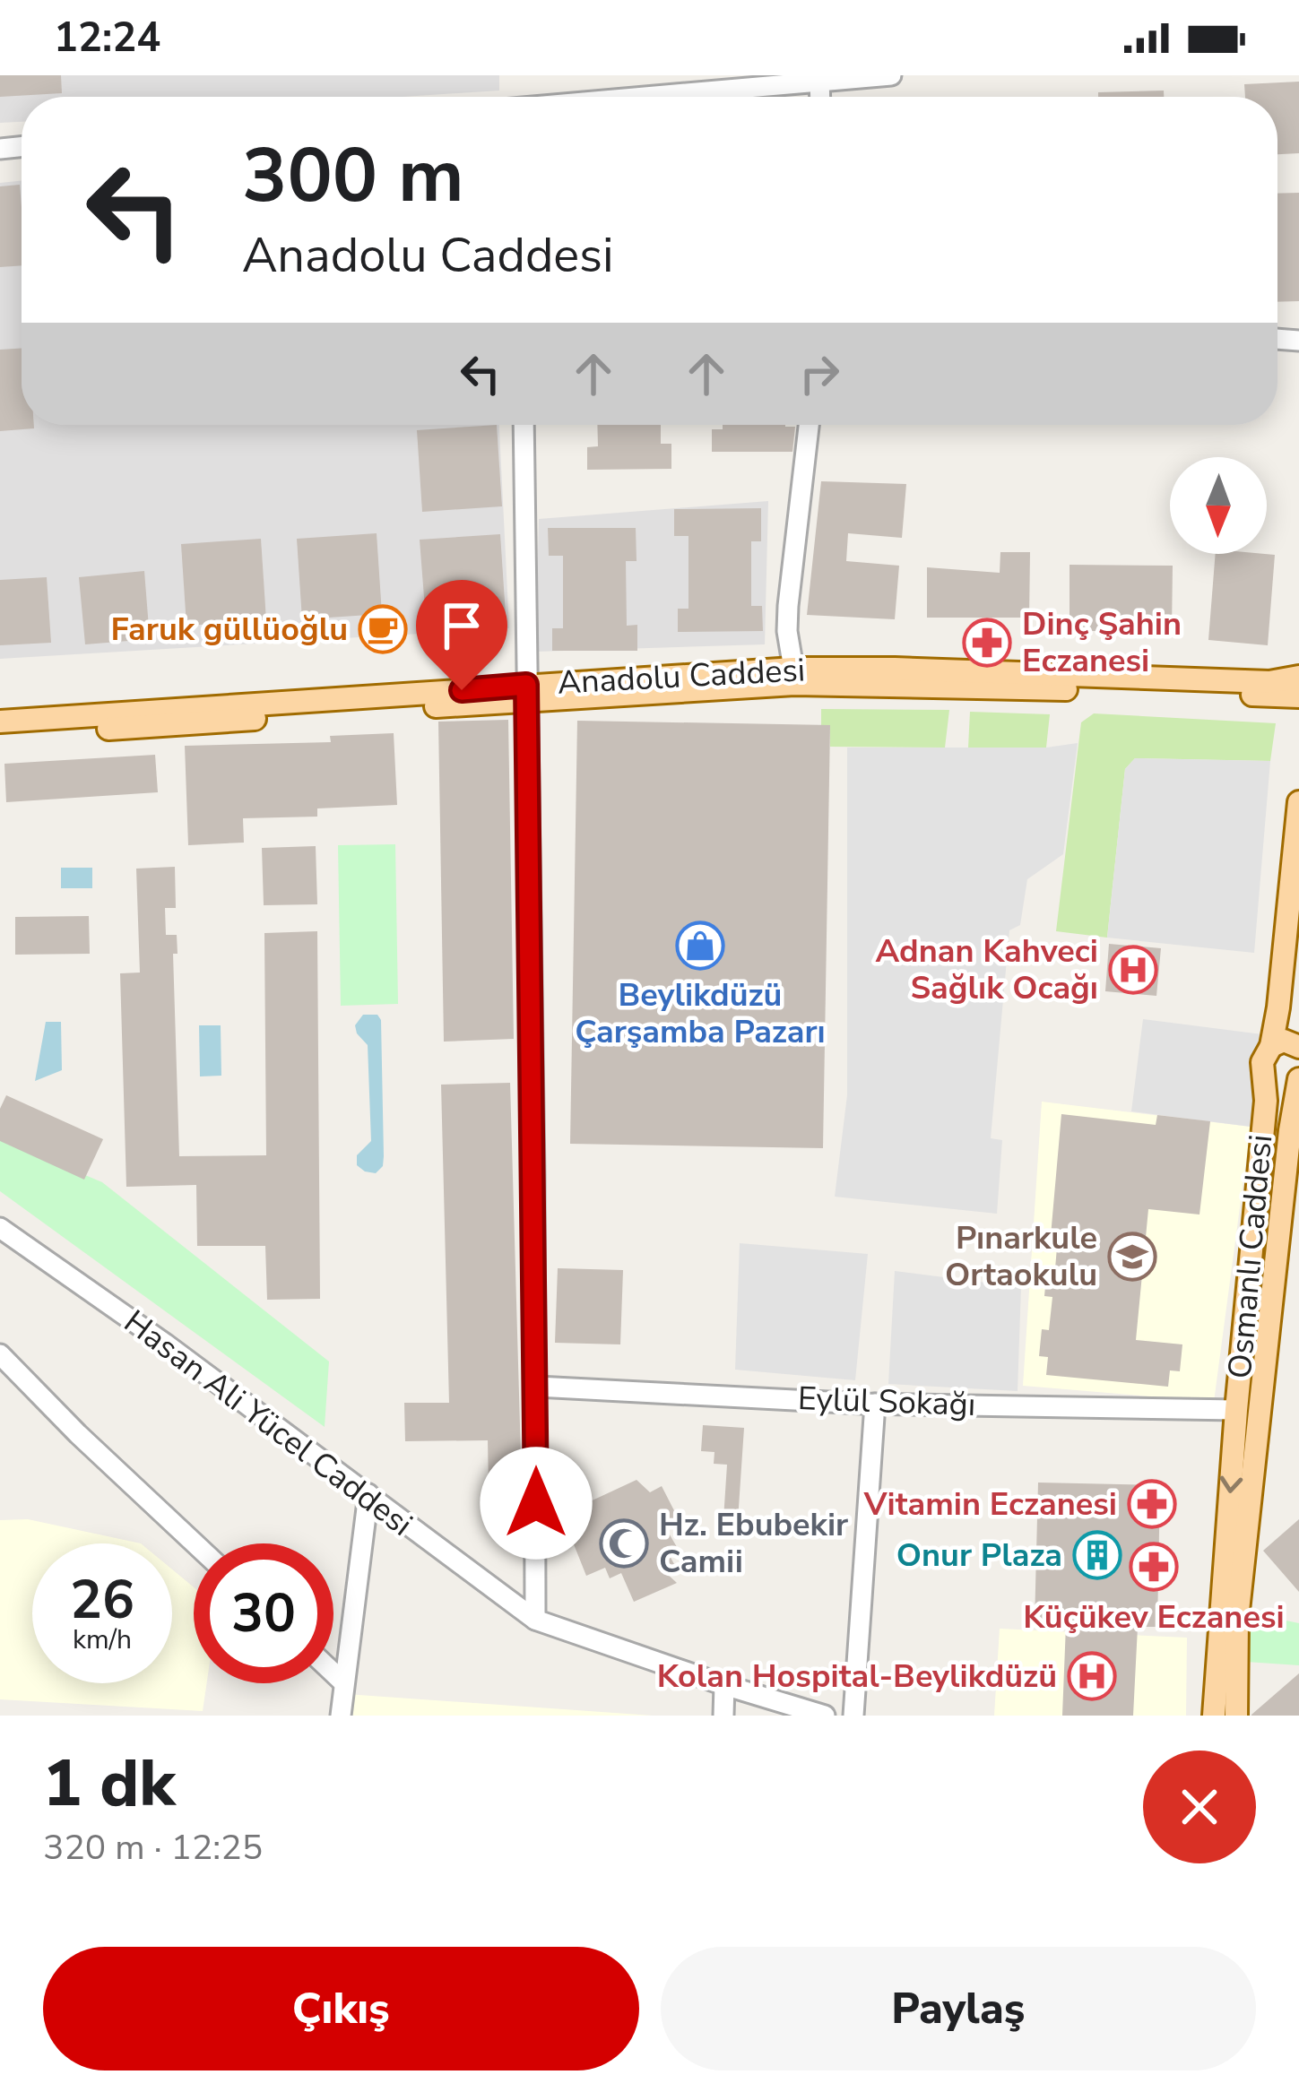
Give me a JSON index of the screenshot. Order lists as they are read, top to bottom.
{
  "streets": {
    "main road": ["Anadolu Caddesi", "Osmanlı Caddesi"],
    "street": ["Eylül Sokağı", "Hasan Ali Yücel Caddesi"]
  },
  "crossings": [
    ["Osmanlı Caddesi", "Eylül Sokağı"]
  ],
  "places": {
    "cafe": ["Faruk güllüoğlu"],
    "pharmacy": ["Dinç Şahin Eczanesi", "Vitamin Eczanesi", "Küçükev Eczanesi"],
    "shop": ["Beylikdüzü Çarşamba Pazarı"],
    "hospital": ["Adnan Kahveci Sağlık Ocağı", "Kolan Hospital-Beylikdüzü"],
    "school or university": ["Pınarkule Ortaokulu"],
    "mosque": ["Hz. Ebubekir Camii"],
    "building": ["Onur Plaza"]
  },
  "north": "bottom",
  "page": {
    "status": "12:24",
    "turn": ["300 m", "Anadolu Caddesi"],
    "speed": "26 km/h",
    "limit": "30",
    "heading": ["1 dk", "320 m · 12:25"],
    "buttons": ["Çıkış", "Paylaş"]
  }
}
